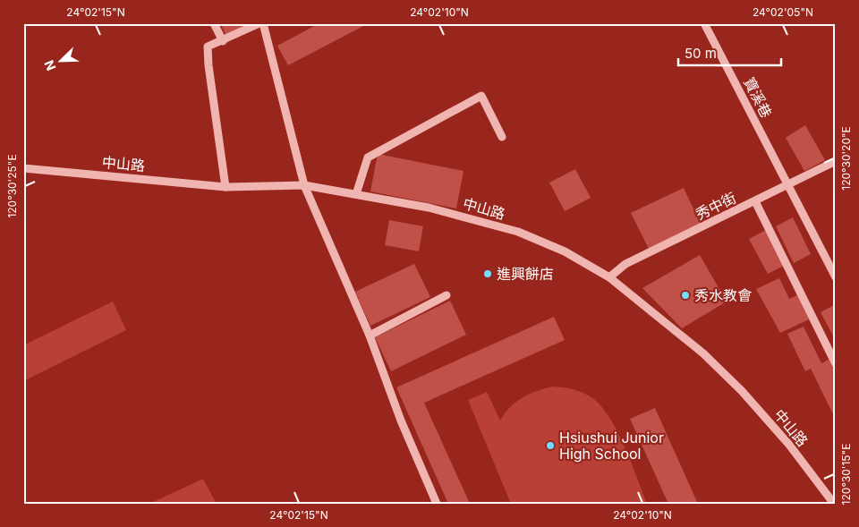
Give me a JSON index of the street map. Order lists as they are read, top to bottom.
{
  "streets": {
    "street": ["寶溪巷", "中山路", "秀中街"]
  },
  "crossings": [
    ["寶溪巷", "秀中街"],
    ["中山路", "秀中街"]
  ],
  "places": ["進興餅店", "秀水教會", "Hsiushui Junior High School"],
  "scale_bar": "50 m",
  "north": "bottom left",
  "coordinates": [
    "24°02'15\"N",
    "24°02'10\"N",
    "24°02'05\"N",
    "120°30'20\"E",
    "120°30'25\"E",
    "120°30'15\"E"
  ]
}
